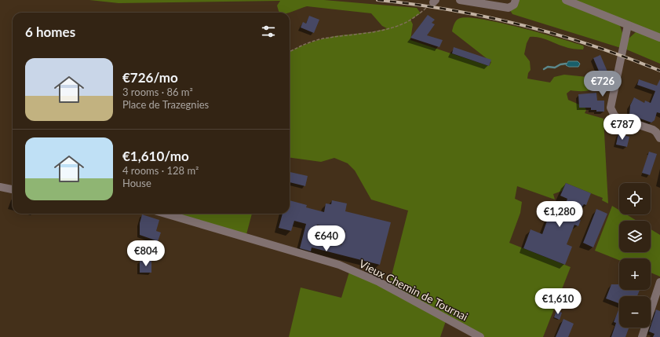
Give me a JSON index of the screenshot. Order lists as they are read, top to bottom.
{
  "streets": {
    "street": ["Vieux Chemin de Tournai"]
  },
  "page": {
    "heading": "6 homes",
    "list": [
      {
        "name": "€726/mo",
        "note": "3 rooms · 86 m² · Place de Trazegnies"
      },
      {
        "name": "€1,610/mo",
        "note": "4 rooms · 128 m² · House"
      }
    ],
    "price": [
      "€726",
      "€787",
      "€1,280",
      "€640",
      "€804",
      "€1,610"
    ],
    "map_buttons": ["+", "−"]
  }
}
